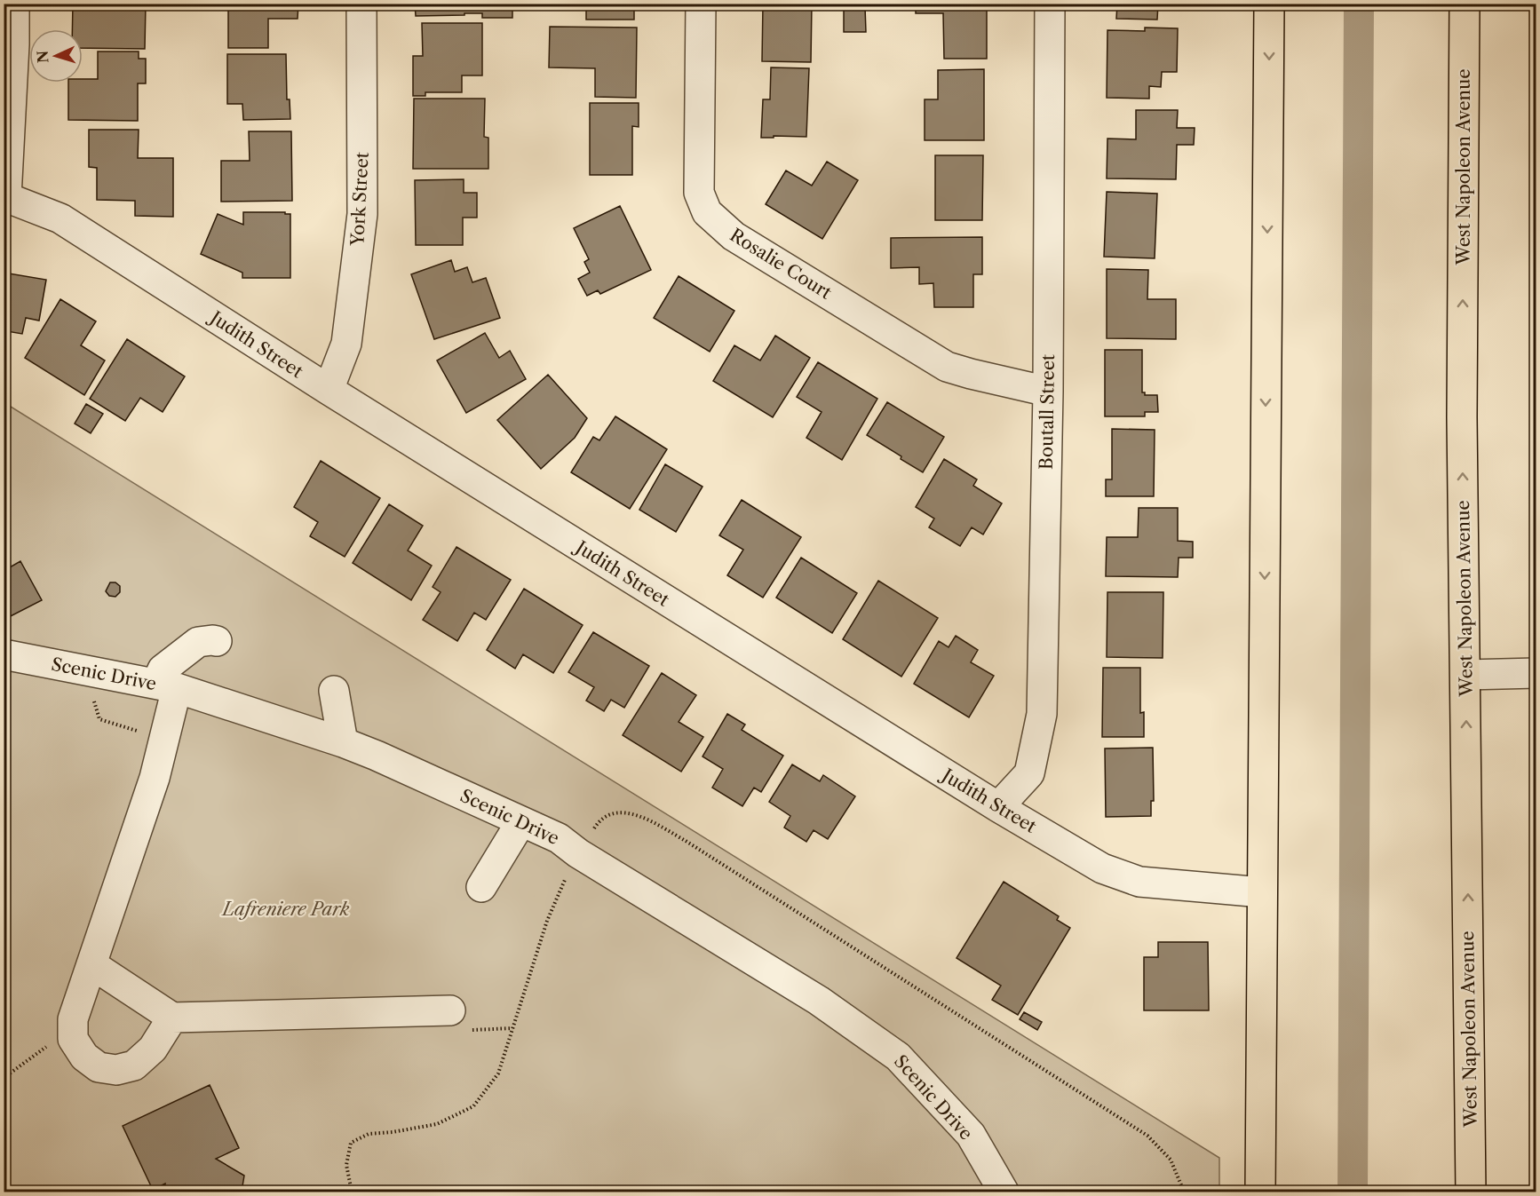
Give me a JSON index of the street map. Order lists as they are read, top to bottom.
{
  "streets": {
    "main road": ["West Napoleon Avenue"],
    "street": [
      "York Street",
      "Rosalie Court",
      "Judith Street",
      "Boutall Street",
      "Scenic Drive"
    ]
  },
  "crossings": [
    ["York Street", "Judith Street"],
    ["Rosalie Court", "Boutall Street"],
    ["Judith Street", "Boutall Street"]
  ],
  "parks": ["Lafreniere Park"],
  "north": "left"
}
